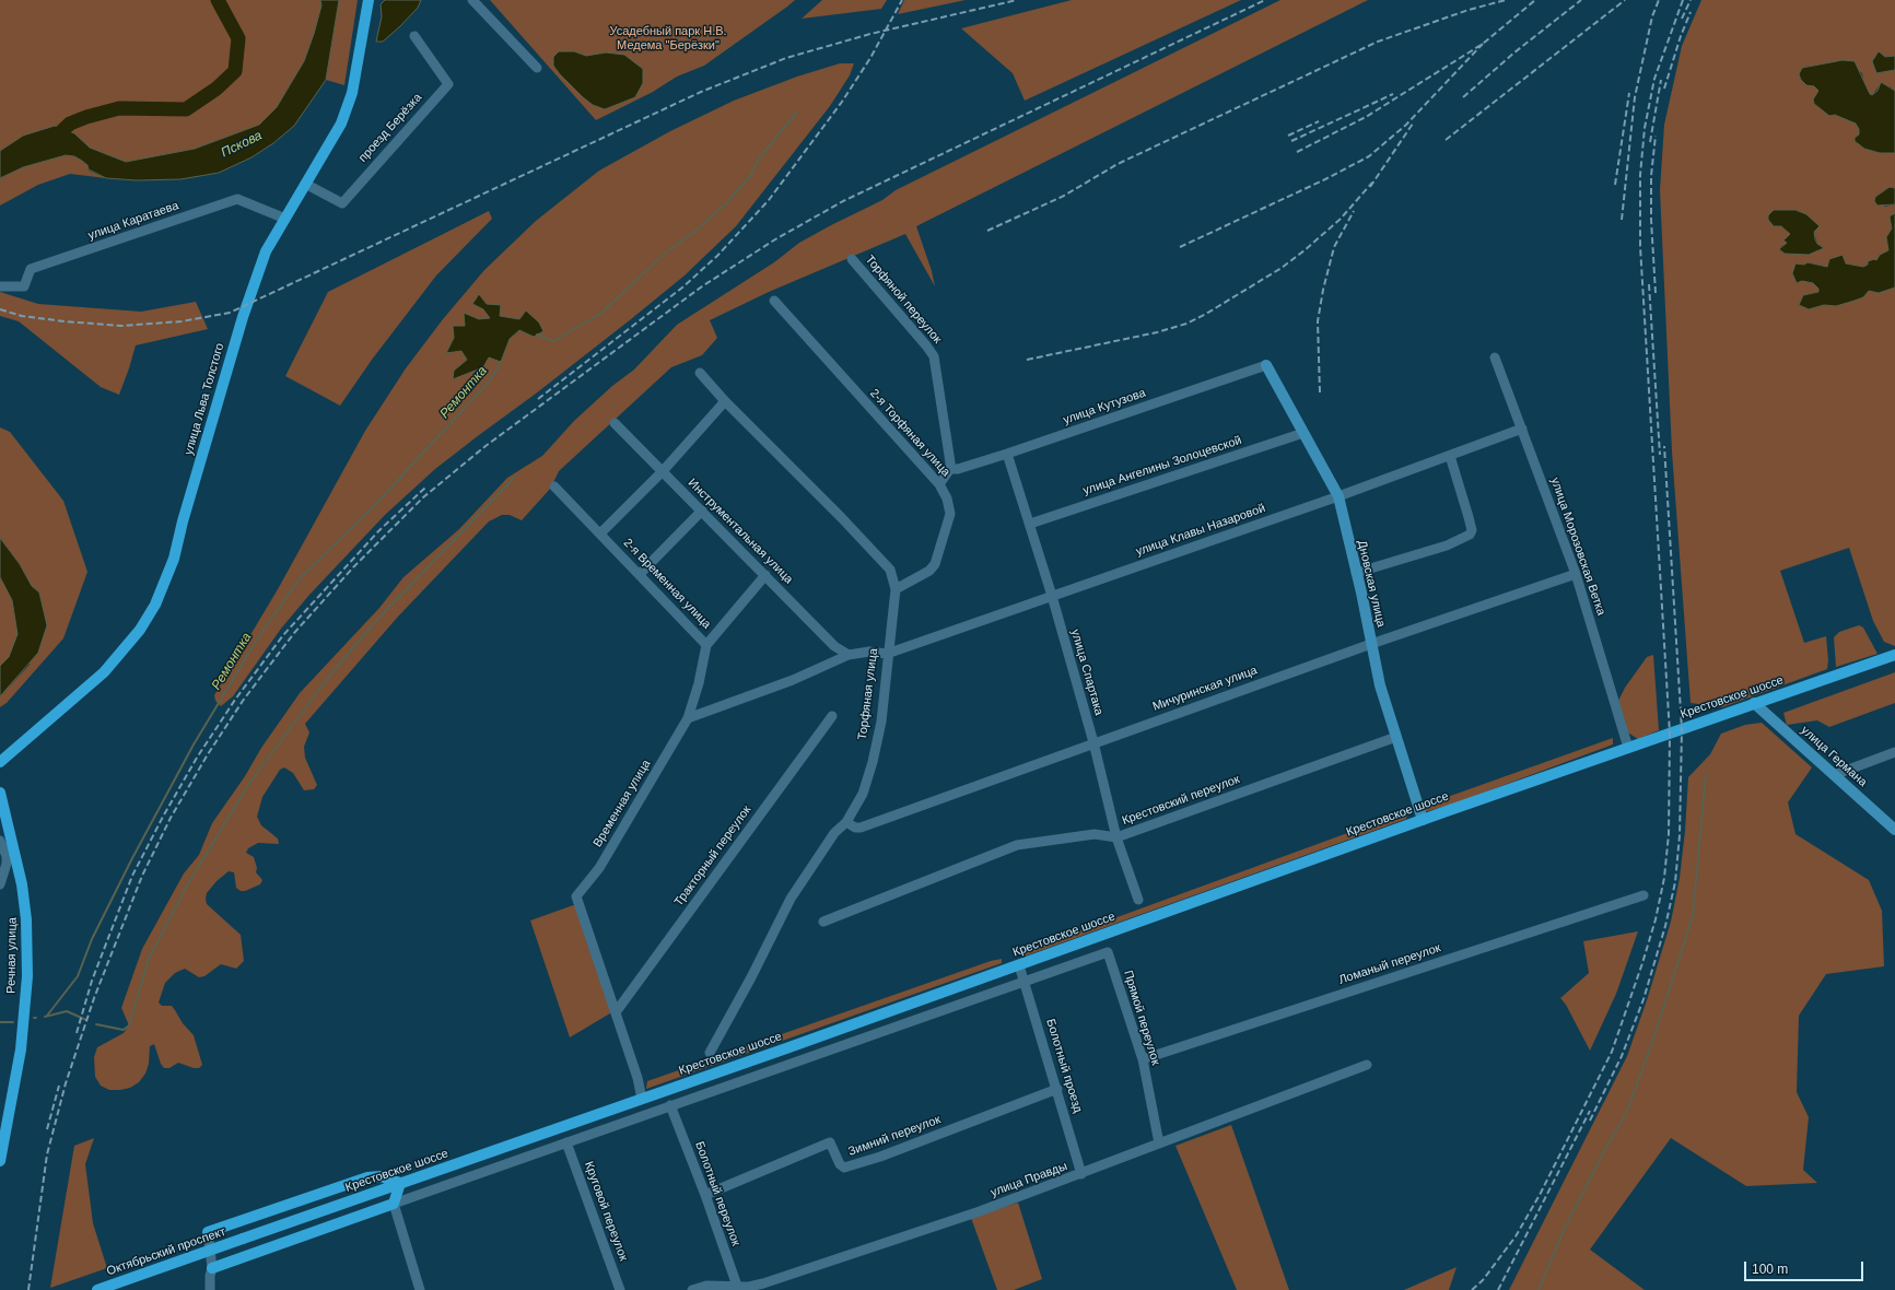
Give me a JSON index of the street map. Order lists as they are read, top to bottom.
{
  "streets": {
    "main road": [
      "улица Льва Толстого",
      "Крестовское шоссе",
      "Речная улица",
      "Октябрьский проспект"
    ],
    "street": [
      "проезд Берёзка",
      "улица Каратаева",
      "Торфяной переулок",
      "улица Кутузова",
      "2-я Торфяная улица",
      "улица Ангелины Золоцевской",
      "улица Клавы Назаровой",
      "Инструментальная улица",
      "улица Морозовская Ветка",
      "2-я Временная улица",
      "Дновская улица",
      "улица Спартака",
      "Мичуринская улица",
      "Торфяная улица",
      "улица Германа",
      "Крестовский переулок",
      "Временная улица",
      "Тракторный переулок",
      "Ломаный переулок",
      "Прямой переулок",
      "Болотный проезд",
      "Зимний переулок",
      "улица Правды",
      "Болотный переулок",
      "Круговой переулок"
    ]
  },
  "crossings": [
    ["проезд Берёзка", "улица Льва Толстого"],
    ["улица Каратаева", "улица Льва Толстого"],
    ["Торфяной переулок", "улица Кутузова"],
    ["улица Кутузова", "Дновская улица"],
    ["улица Кутузова", "улица Спартака"],
    ["2-я Торфяная улица", "Торфяная улица"],
    ["улица Ангелины Золоцевской", "Дновская улица"],
    ["улица Ангелины Золоцевской", "улица Спартака"],
    ["улица Клавы Назаровой", "улица Морозовская Ветка"],
    ["улица Клавы Назаровой", "Дновская улица"],
    ["улица Клавы Назаровой", "улица Спартака"],
    ["улица Клавы Назаровой", "Торфяная улица"],
    ["улица Морозовская Ветка", "Мичуринская улица"],
    ["улица Морозовская Ветка", "Крестовское шоссе"],
    ["2-я Временная улица", "Временная улица"],
    ["Дновская улица", "Мичуринская улица"],
    ["Дновская улица", "Крестовское шоссе"],
    ["Дновская улица", "Крестовский переулок"],
    ["улица Спартака", "Мичуринская улица"],
    ["улица Спартака", "Крестовский переулок"],
    ["Мичуринская улица", "Торфяная улица"],
    ["Крестовское шоссе", "улица Германа"],
    ["Крестовское шоссе", "Временная улица"],
    ["Крестовское шоссе", "Болотный проезд"],
    ["Крестовское шоссе", "Октябрьский проспект"],
    ["Временная улица", "Тракторный переулок"],
    ["Ломаный переулок", "Прямой переулок"],
    ["Прямой переулок", "Болотный проезд"],
    ["Прямой переулок", "улица Правды"],
    ["Болотный проезд", "Зимний переулок"],
    ["Болотный проезд", "улица Правды"],
    ["Зимний переулок", "Болотный переулок"],
    ["улица Правды", "Болотный переулок"]
  ],
  "water": ["Пскова", "Ремонтка"],
  "parks": ["Усадебный парк Н.В. Медема \"Берёзки\""],
  "scale_bar": "100 m"
}
